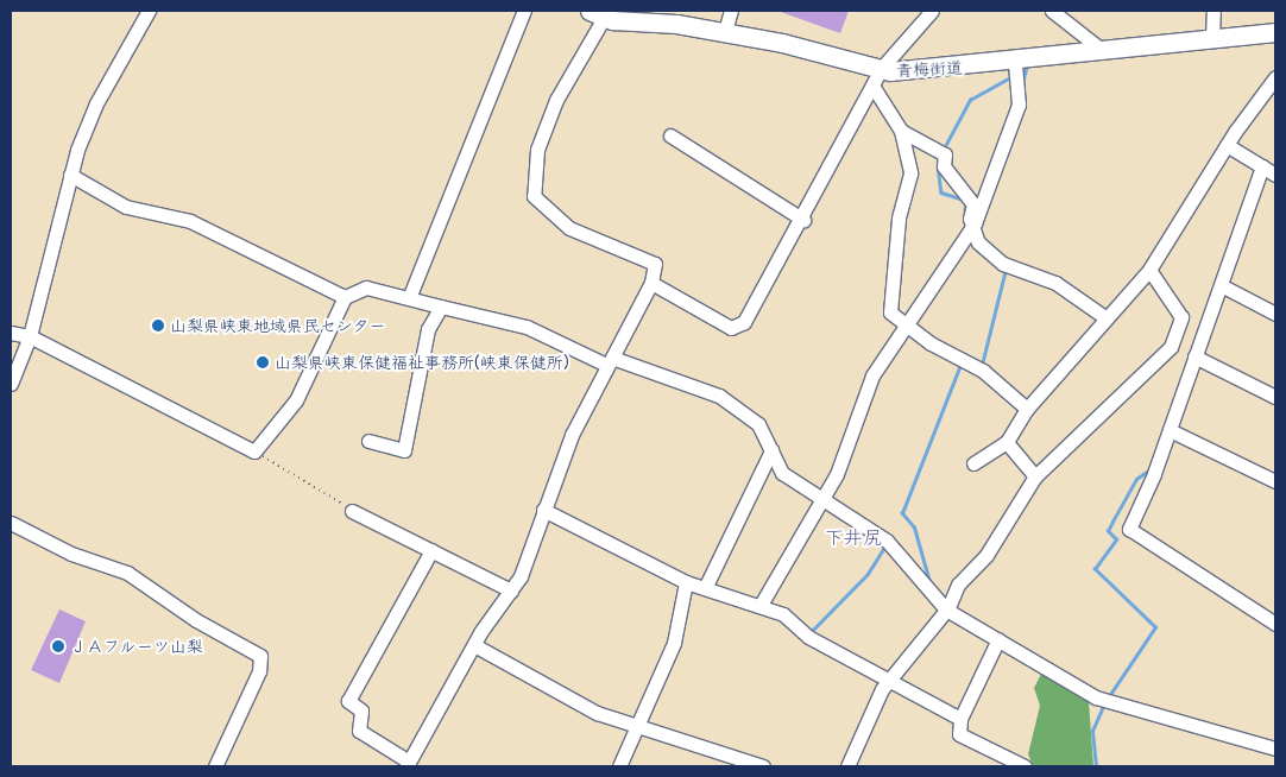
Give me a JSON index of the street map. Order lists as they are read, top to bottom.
{
  "streets": {
    "main road": ["青梅街道"]
  },
  "districts": ["下井尻"],
  "places": ["山梨県峡東地域県民センター", "山梨県峡東保健福祉事務所(峡東保健所)", "ＪＡフルーツ山梨"]
}
